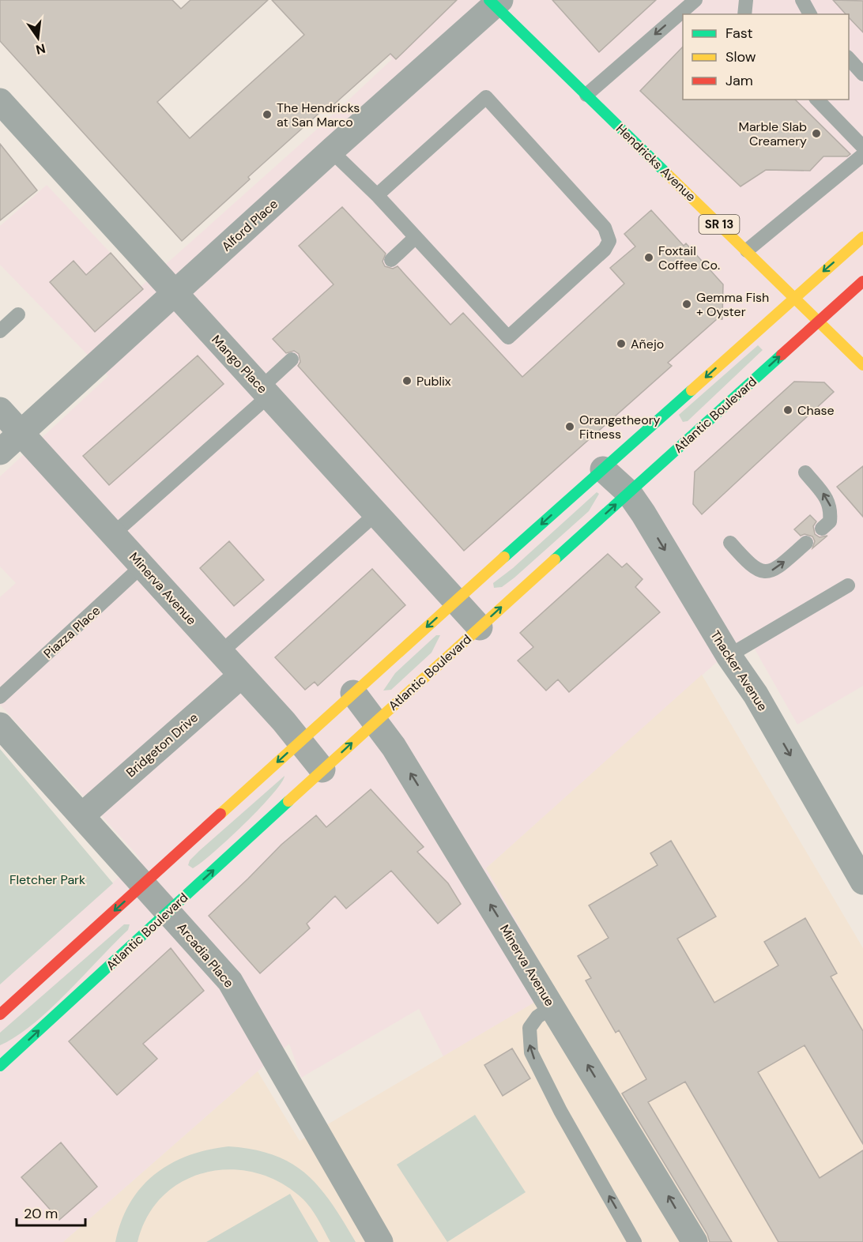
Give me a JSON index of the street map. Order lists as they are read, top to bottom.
{
  "streets": {
    "main road": ["Hendricks Avenue", "SR 13", "Atlantic Boulevard"],
    "street": [
      "Alford Place",
      "Mango Place",
      "Minerva Avenue",
      "Thacker Avenue",
      "Bridgeton Drive",
      "Arcadia Place"
    ],
    "lane": ["Piazza Place"]
  },
  "crossings": [
    ["Hendricks Avenue", "Alford Place"],
    ["Hendricks Avenue", "Atlantic Boulevard"],
    ["Alford Place", "Mango Place"],
    ["Alford Place", "Minerva Avenue"],
    ["Mango Place", "Atlantic Boulevard"],
    ["Atlantic Boulevard", "Minerva Avenue"],
    ["Atlantic Boulevard", "Thacker Avenue"],
    ["Atlantic Boulevard", "Arcadia Place"],
    ["Minerva Avenue", "Piazza Place"],
    ["Minerva Avenue", "Bridgeton Drive"],
    ["Bridgeton Drive", "Arcadia Place"]
  ],
  "one_way": ["Minerva Avenue", "Thacker Avenue"],
  "parks": ["Fletcher Park"],
  "places": [
    "The Hendricks at San Marco",
    "Marble Slab Creamery",
    "Foxtail Coffee Co.",
    "Gemma Fish + Oyster",
    "Añejo",
    "Publix",
    "Chase",
    "Orangetheory Fitness"
  ],
  "legend": ["Fast", "Slow", "Jam"],
  "scale_bar": "20 m",
  "north": "bottom"
}
